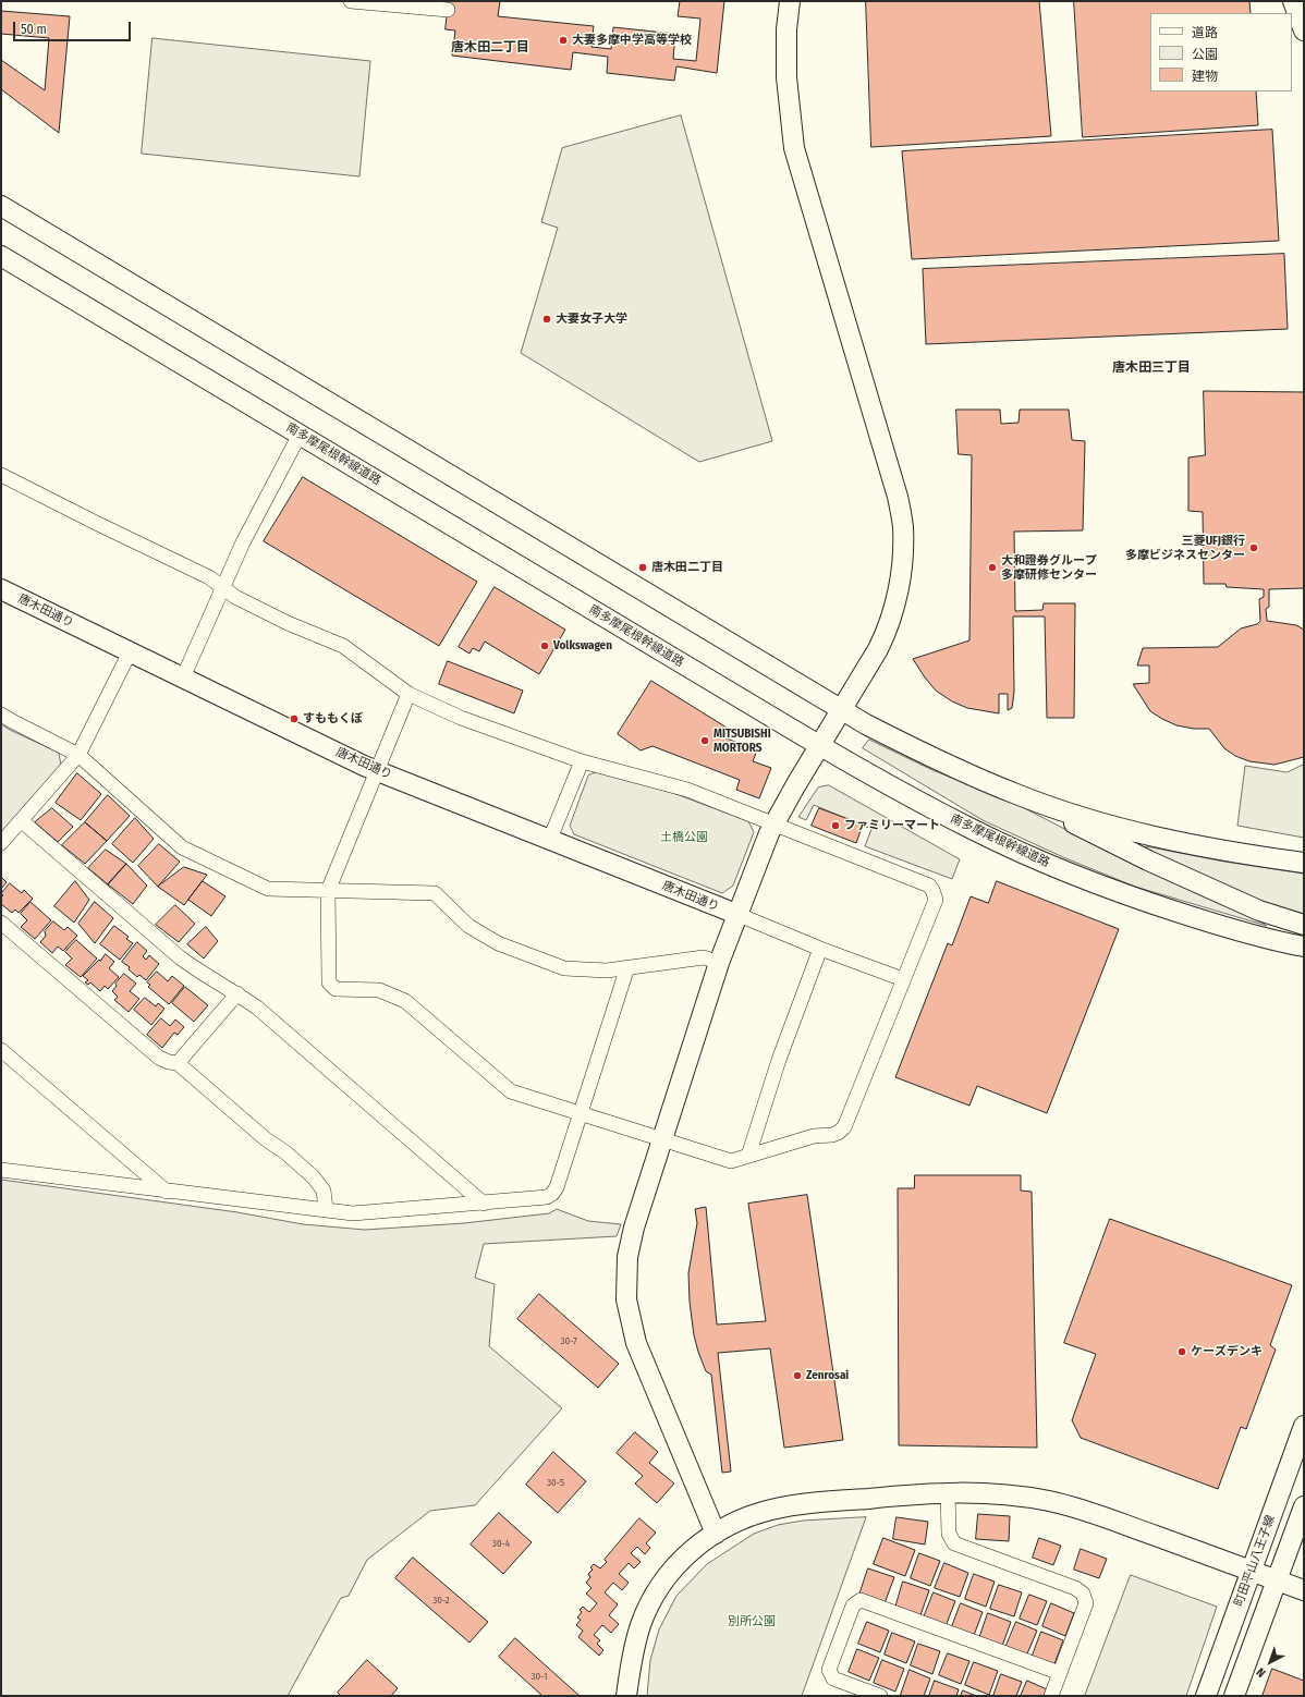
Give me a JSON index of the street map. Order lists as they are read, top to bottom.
{
  "streets": {
    "main road": ["南多摩尾根幹線道路", "唐木田通り", "町田平山八王子線"]
  },
  "districts": ["唐木田二丁目", "唐木田三丁目"],
  "parks": ["土橋公園", "別所公園"],
  "places": [
    "大妻多摩中学高等学校",
    "大妻女子大学",
    "三菱UFJ銀行 多摩ビジネスセンター",
    "唐木田二丁目",
    "大和證券グループ 多摩研修センター",
    "Volkswagen",
    "すももくぼ",
    "MITSUBISHI MORTORS",
    "ファミリーマート",
    "ケーズデンキ",
    "Zenrosai"
  ],
  "house_numbers": [
    "30-7",
    "30-5",
    "30-4",
    "30-2",
    "30-1"
  ],
  "legend": ["道路", "公園", "建物"],
  "scale_bar": "50 m",
  "north": "bottom left"
}
